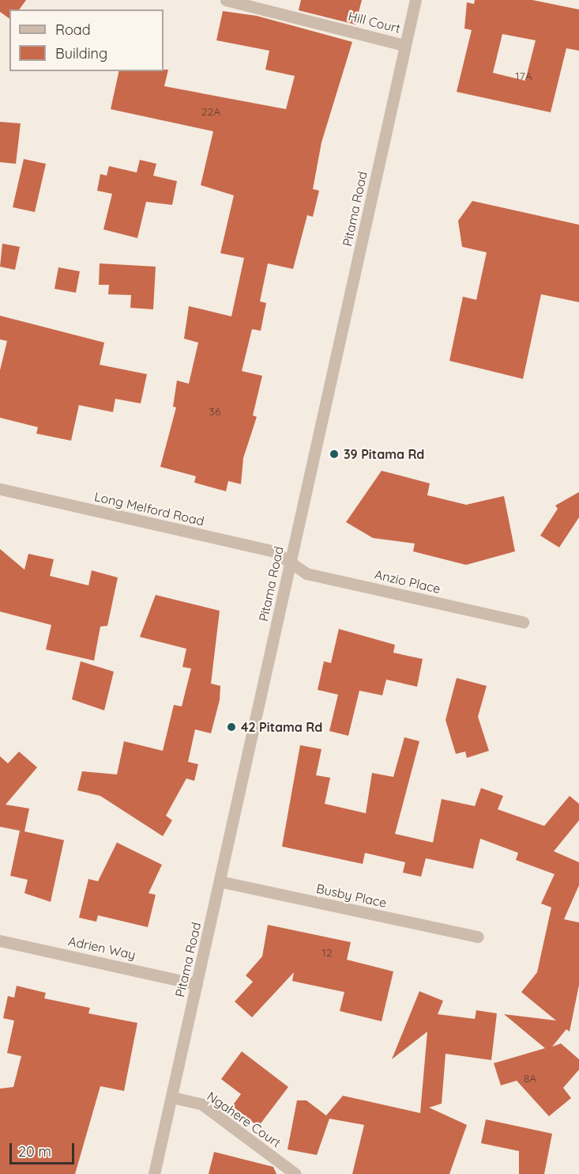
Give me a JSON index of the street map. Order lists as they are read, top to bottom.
{
  "streets": {
    "street": [
      "Hill Court",
      "Pitama Road",
      "Long Melford Road",
      "Anzio Place",
      "Busby Place",
      "Adrien Way",
      "Ngahere Court"
    ]
  },
  "crossings": [
    ["Hill Court", "Pitama Road"],
    ["Pitama Road", "Long Melford Road"],
    ["Pitama Road", "Anzio Place"],
    ["Pitama Road", "Busby Place"],
    ["Pitama Road", "Adrien Way"],
    ["Pitama Road", "Ngahere Court"],
    ["Long Melford Road", "Anzio Place"]
  ],
  "places": ["39 Pitama Rd", "42 Pitama Rd"],
  "house_numbers": [
    "17A",
    "22A",
    "36",
    "12",
    "8A"
  ],
  "legend": ["Road", "Building"],
  "scale_bar": "20 m"
}
